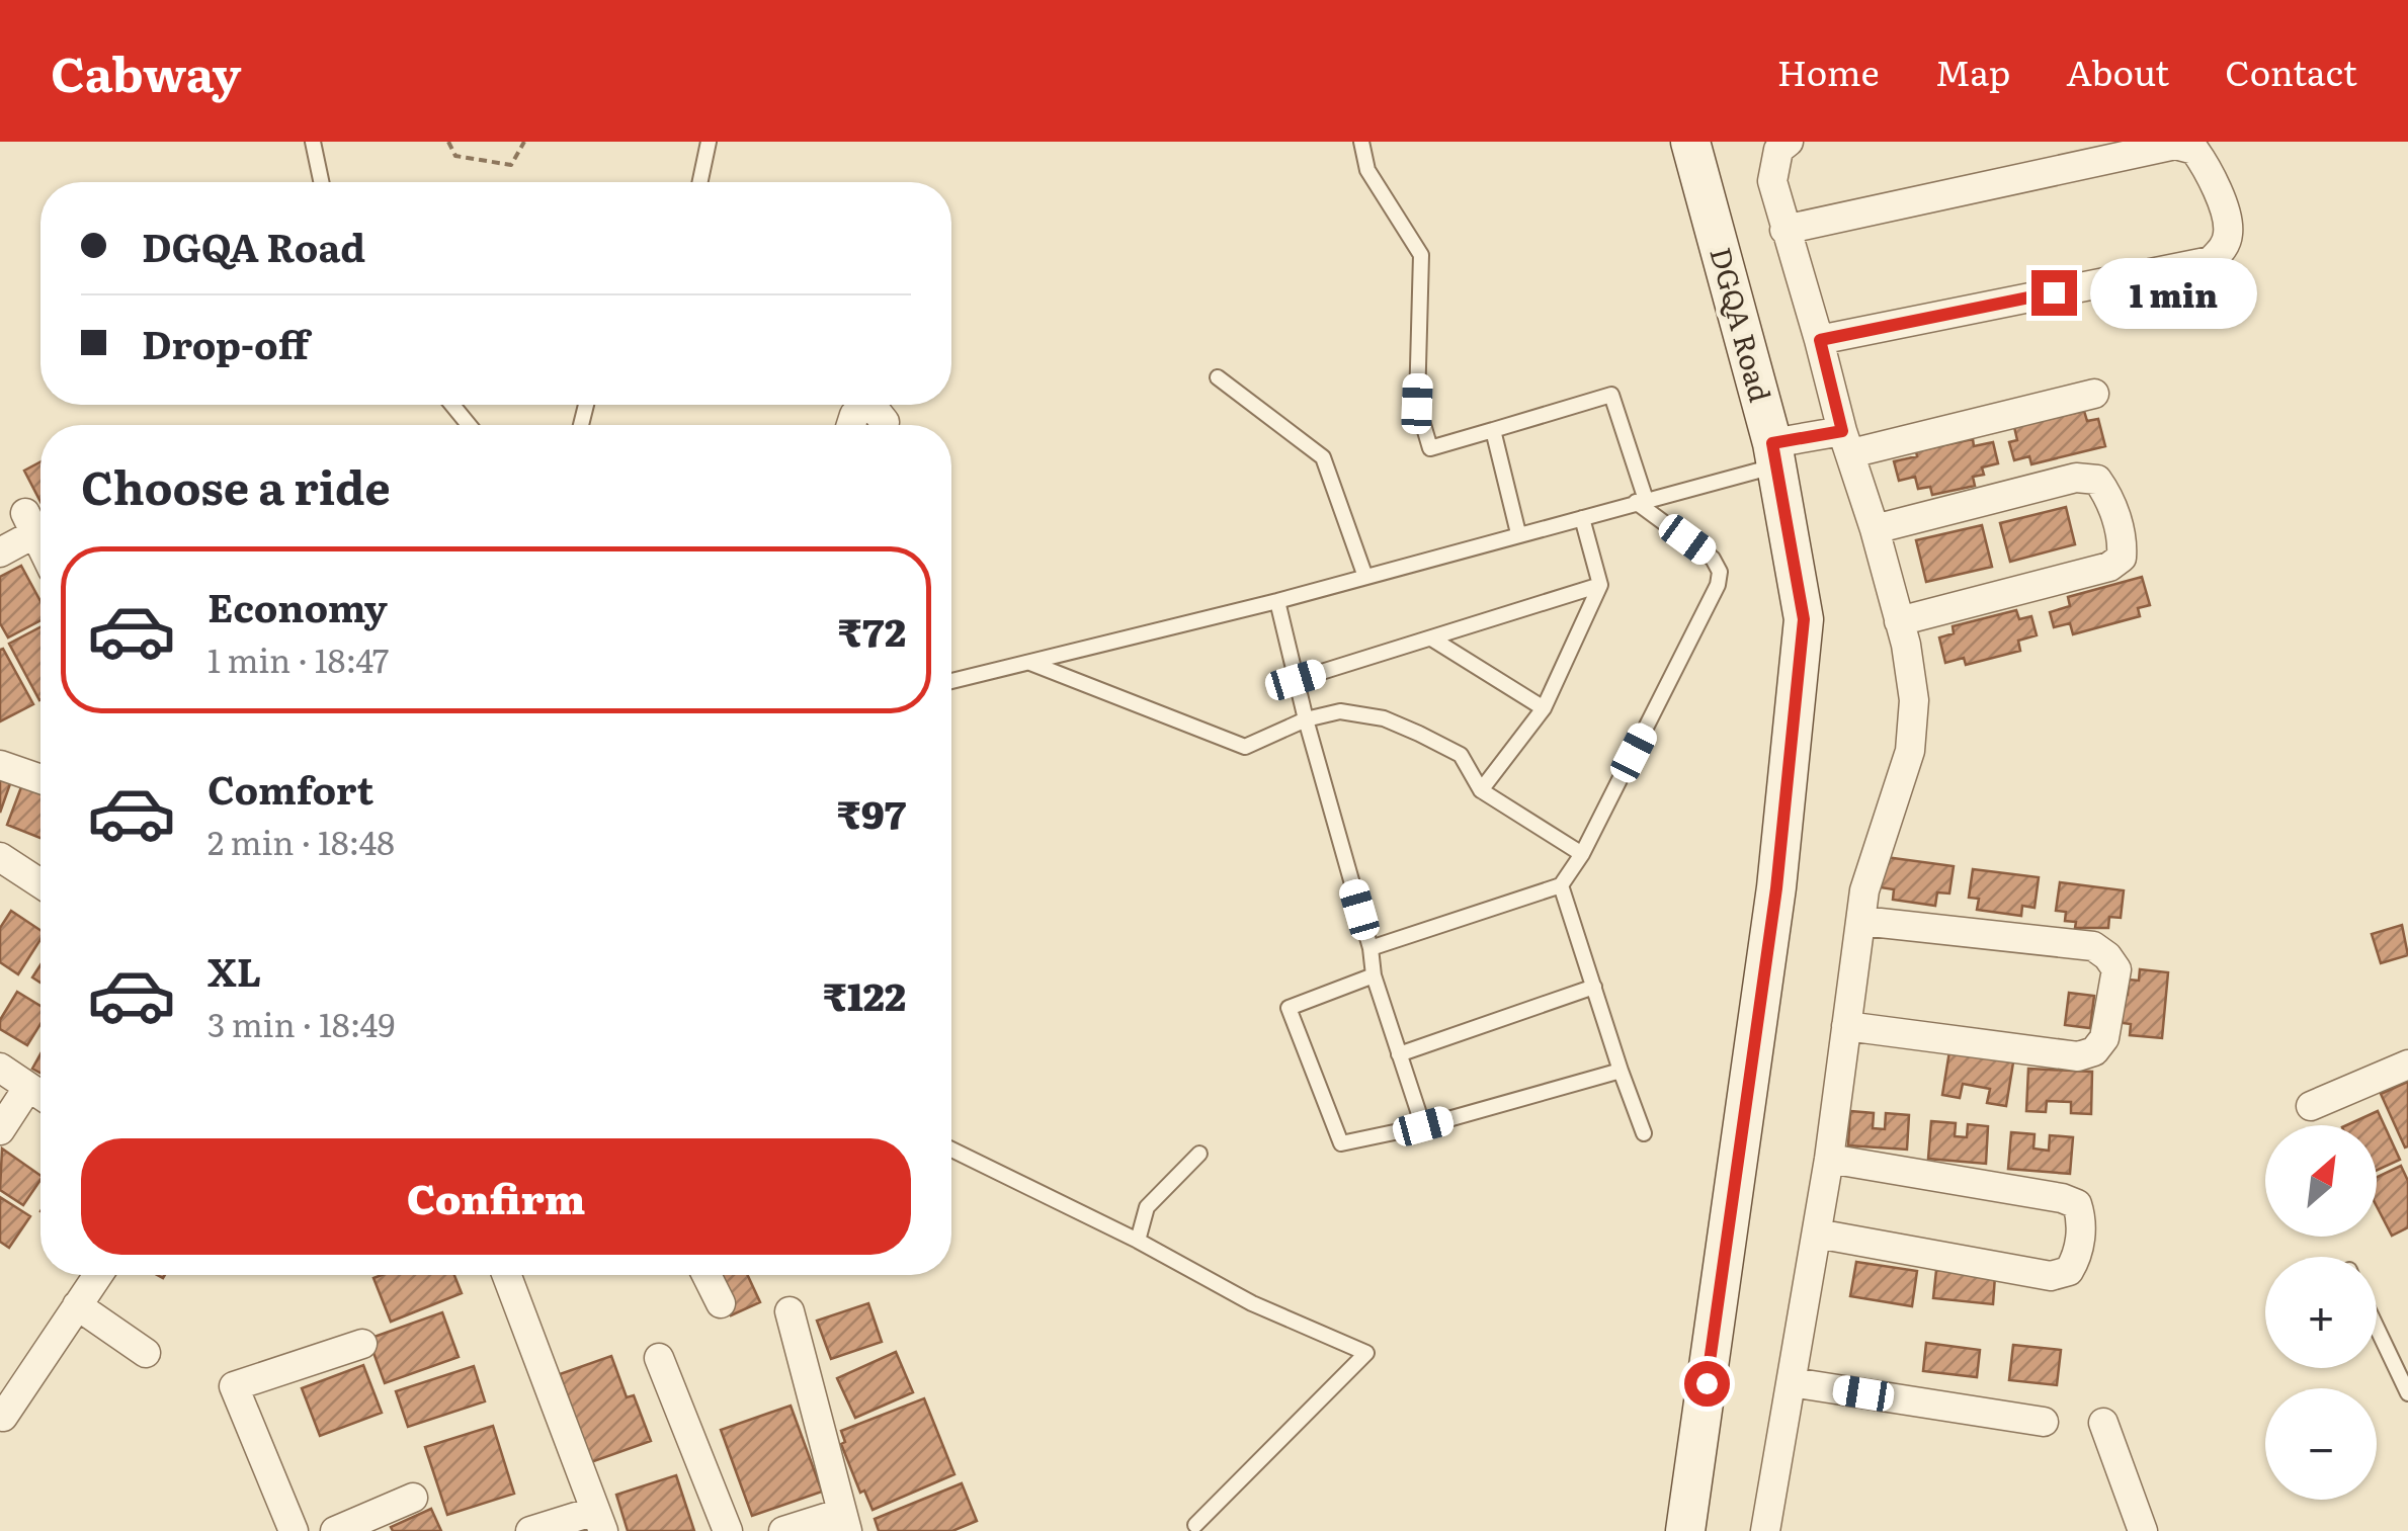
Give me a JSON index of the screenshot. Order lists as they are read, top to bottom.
{
  "streets": {
    "main road": ["DGQA Road"]
  },
  "north": "top right",
  "page": {
    "header": "Cabway",
    "nav": [
      "Home",
      "Map",
      "About",
      "Contact"
    ],
    "banner": ["DGQA Road", "Drop-off"],
    "bubble": "1 min",
    "heading": "Choose a ride",
    "list": [
      {
        "name": "Economy",
        "note": "1 min · 18:47",
        "value": "₹72"
      },
      {
        "name": "Comfort",
        "note": "2 min · 18:48",
        "value": "₹97"
      },
      {
        "name": "XL",
        "note": "3 min · 18:49",
        "value": "₹122"
      }
    ],
    "buttons": "Confirm",
    "map_buttons": ["+", "−"]
  }
}
